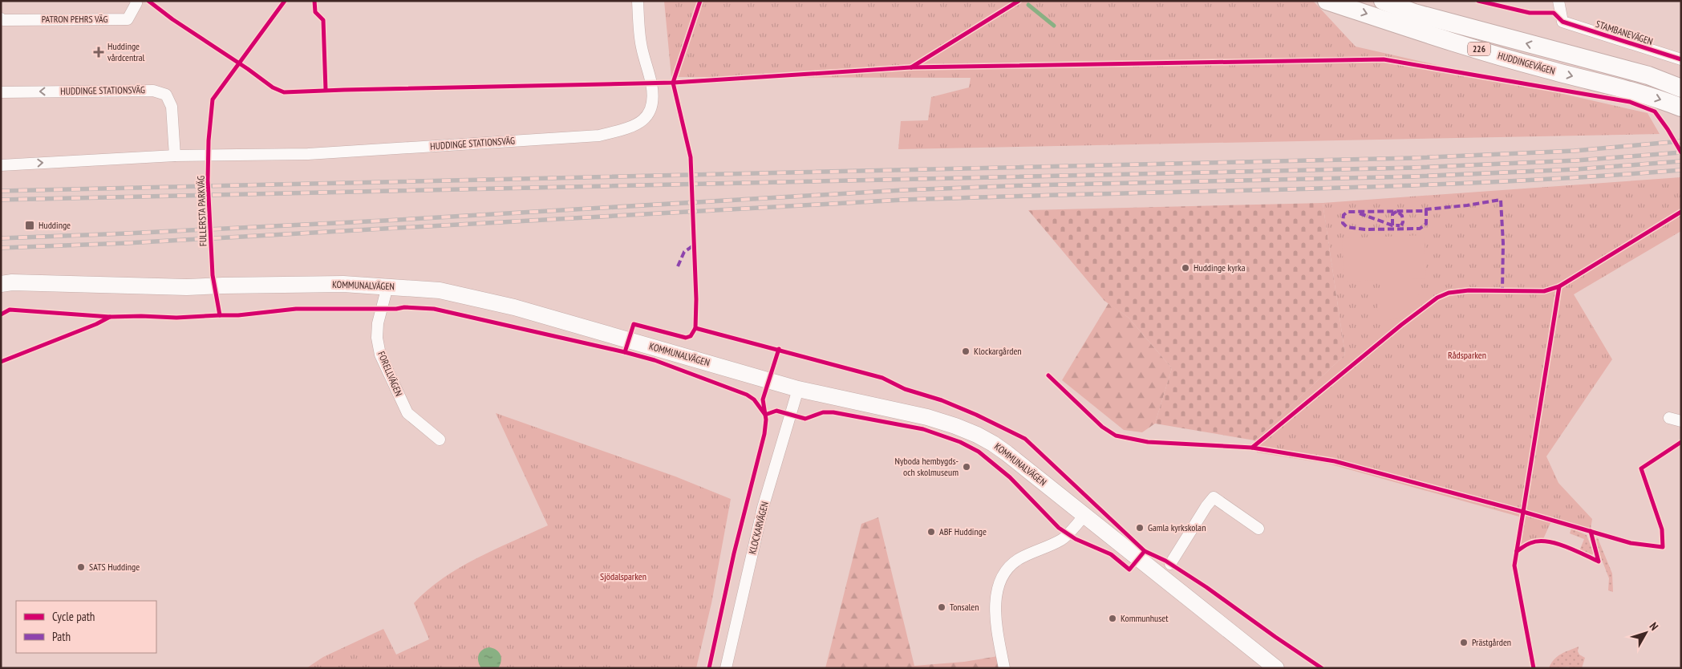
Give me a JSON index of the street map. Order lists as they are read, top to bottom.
{
  "streets": {
    "main road": ["226", "HUDDINGEVÄGEN"],
    "street": [
      "PATRON PEHRS VÄG",
      "STAMBANEVÄGEN",
      "HUDDINGE STATIONSVÄG",
      "KOMMUNALVÄGEN",
      "FORELLVÄGEN",
      "KLOCKARVÄGEN"
    ],
    "cycle path": ["FULLERSTA PARKVÄG"]
  },
  "crossings": [
    ["KOMMUNALVÄGEN", "FORELLVÄGEN"],
    ["KOMMUNALVÄGEN", "KLOCKARVÄGEN"]
  ],
  "parks": ["Rådsparken", "Sjödalsparken"],
  "places": {
    "health": ["Huddinge vårdcentral"],
    "transit": ["Huddinge"],
    "other": [
      "Huddinge kyrka",
      "Klockargården",
      "Nyboda hembygds- och skolmuseum",
      "Gamla kyrkskolan",
      "ABF Huddinge",
      "SATS Huddinge",
      "Tonsalen",
      "Kommunhuset",
      "Prästgården"
    ]
  },
  "legend": ["Cycle path", "Path"],
  "north": "top right"
}
